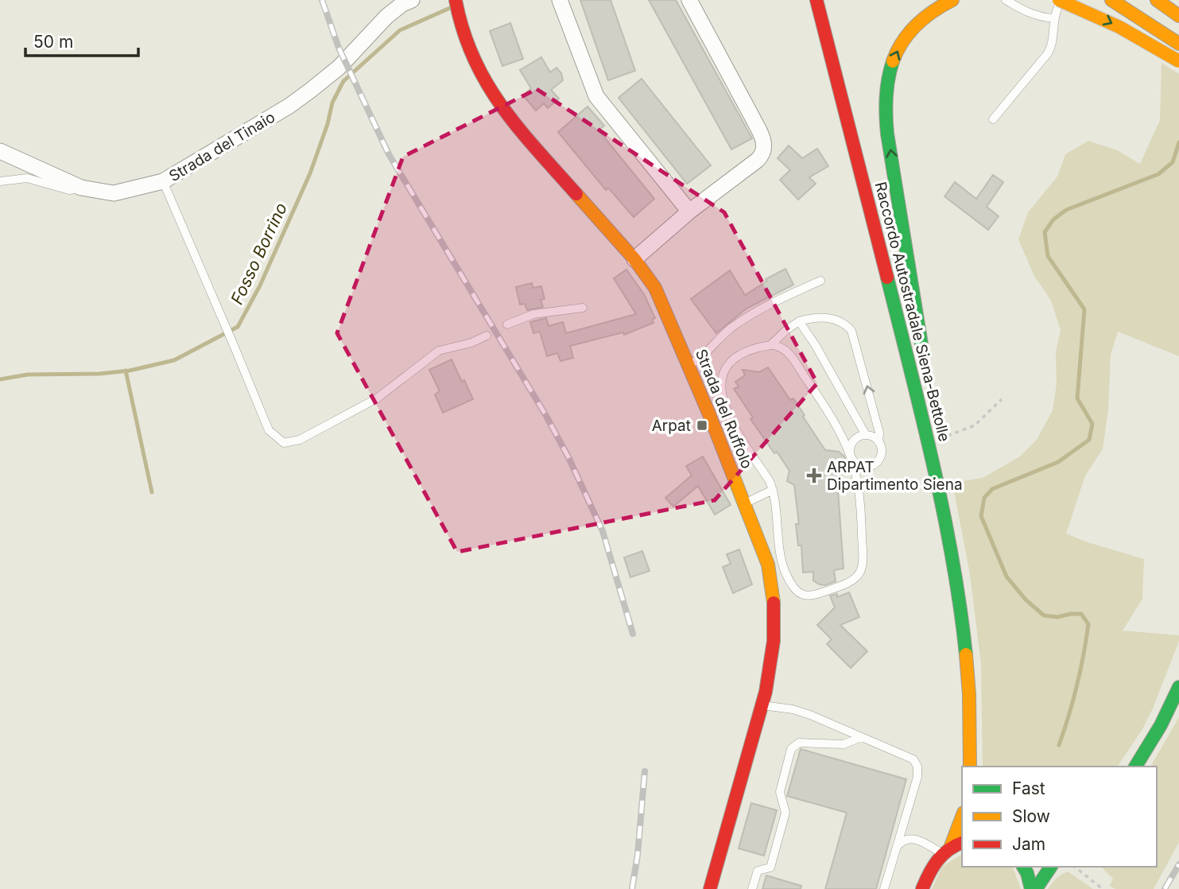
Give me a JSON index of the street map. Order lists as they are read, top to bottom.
{
  "streets": {
    "main road": ["Raccordo Autostradale Siena-Bettolle", "Strada del Ruffolo"],
    "street": ["Strada del Tinaio"]
  },
  "water": ["Fosso Borrino"],
  "places": {
    "transit": ["Arpat"],
    "health": ["ARPAT Dipartimento Siena"]
  },
  "legend": ["Fast", "Slow", "Jam"],
  "scale_bar": "50 m"
}
